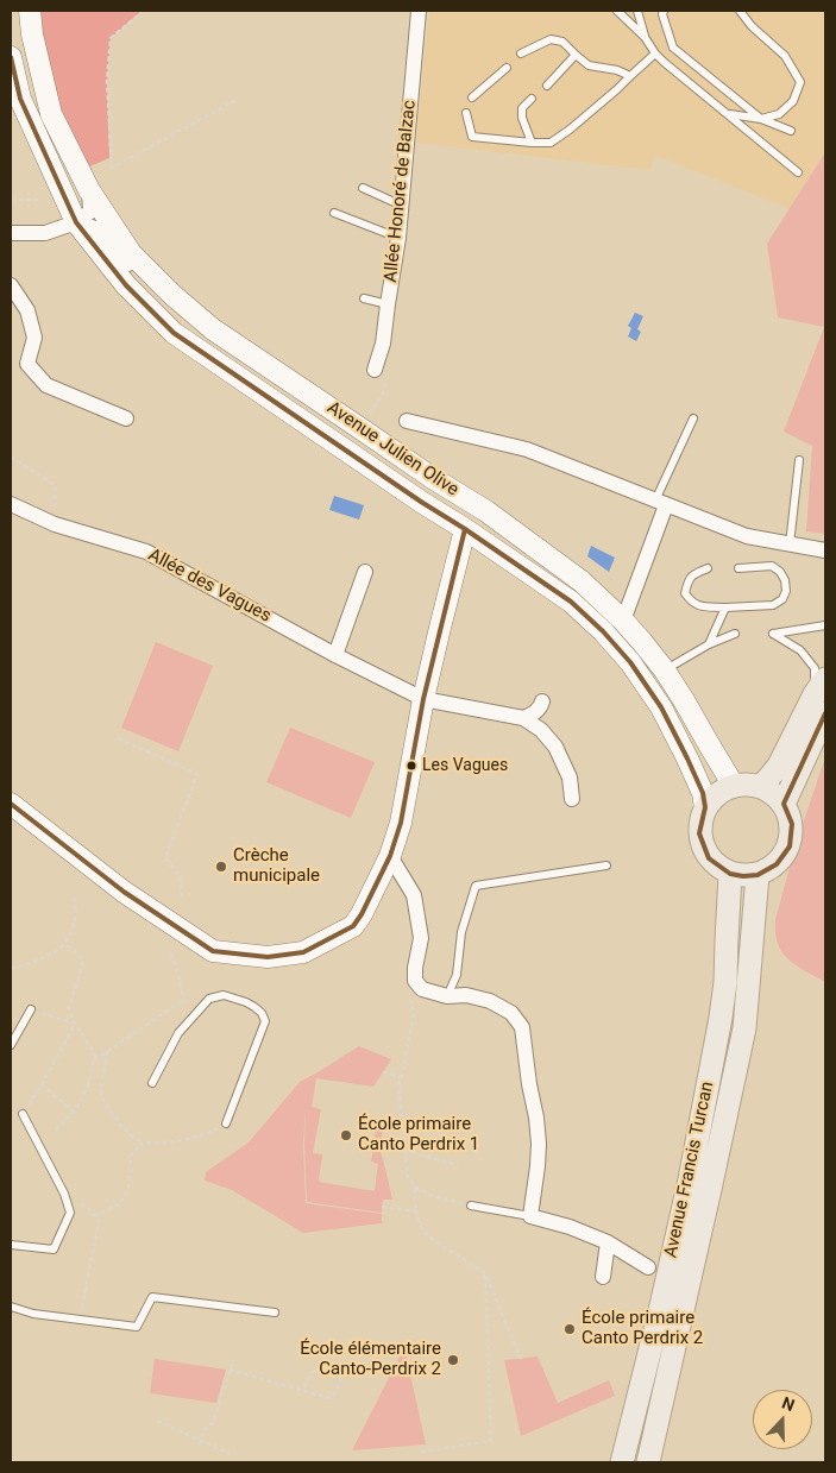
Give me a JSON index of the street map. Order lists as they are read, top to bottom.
{
  "streets": {
    "main road": ["Avenue Julien Olive", "Avenue Francis Turcan"],
    "street": ["Allée Honoré de Balzac", "Allée des Vagues"]
  },
  "crossings": [
    ["Avenue Julien Olive", "Avenue Francis Turcan"]
  ],
  "places": [
    "Les Vagues",
    "Crèche municipale",
    "École primaire Canto Perdrix 1",
    "École primaire Canto Perdrix 2",
    "École élémentaire Canto-Perdrix 2"
  ],
  "north": "top"
}
